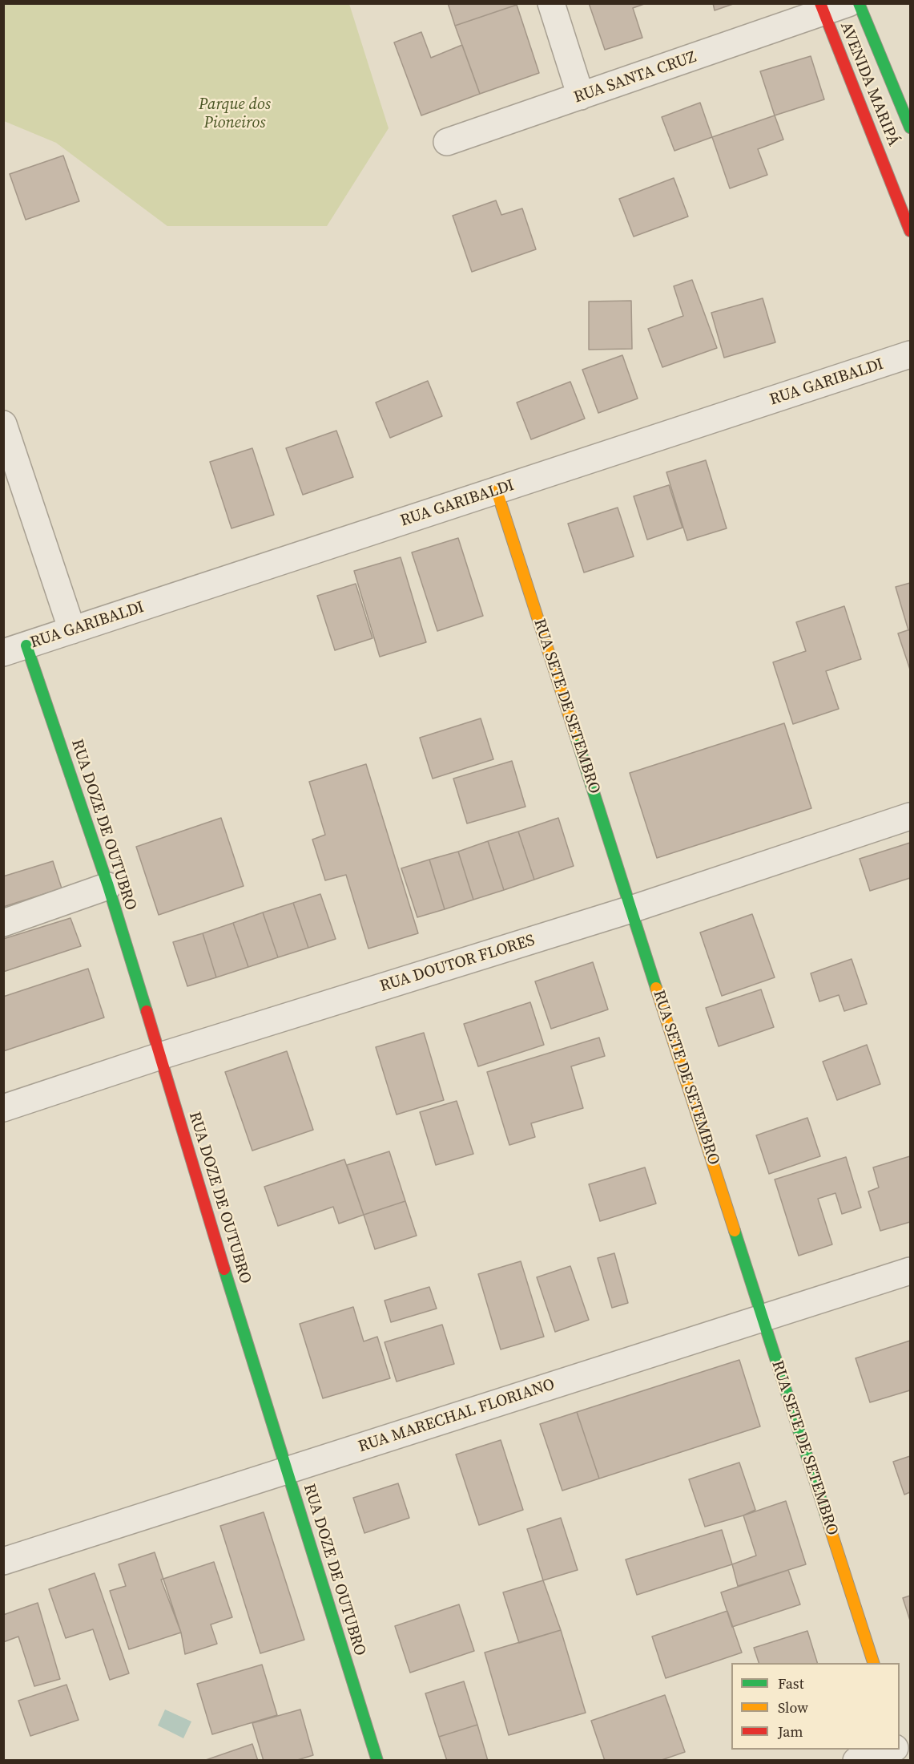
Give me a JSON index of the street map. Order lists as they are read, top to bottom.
{
  "streets": {
    "street": [
      "RUA SANTA CRUZ",
      "AVENIDA MARIPÁ",
      "RUA GARIBALDI",
      "RUA SETE DE SETEMBRO",
      "RUA DOZE DE OUTUBRO",
      "RUA DOUTOR FLORES",
      "RUA MARECHAL FLORIANO"
    ]
  },
  "crossings": [
    ["RUA SANTA CRUZ", "AVENIDA MARIPÁ"],
    ["RUA GARIBALDI", "RUA SETE DE SETEMBRO"],
    ["RUA GARIBALDI", "RUA DOZE DE OUTUBRO"],
    ["RUA SETE DE SETEMBRO", "RUA DOUTOR FLORES"],
    ["RUA SETE DE SETEMBRO", "RUA MARECHAL FLORIANO"],
    ["RUA DOZE DE OUTUBRO", "RUA DOUTOR FLORES"],
    ["RUA DOZE DE OUTUBRO", "RUA MARECHAL FLORIANO"]
  ],
  "parks": ["Parque dos Pioneiros"],
  "legend": ["Fast", "Slow", "Jam"]
}
